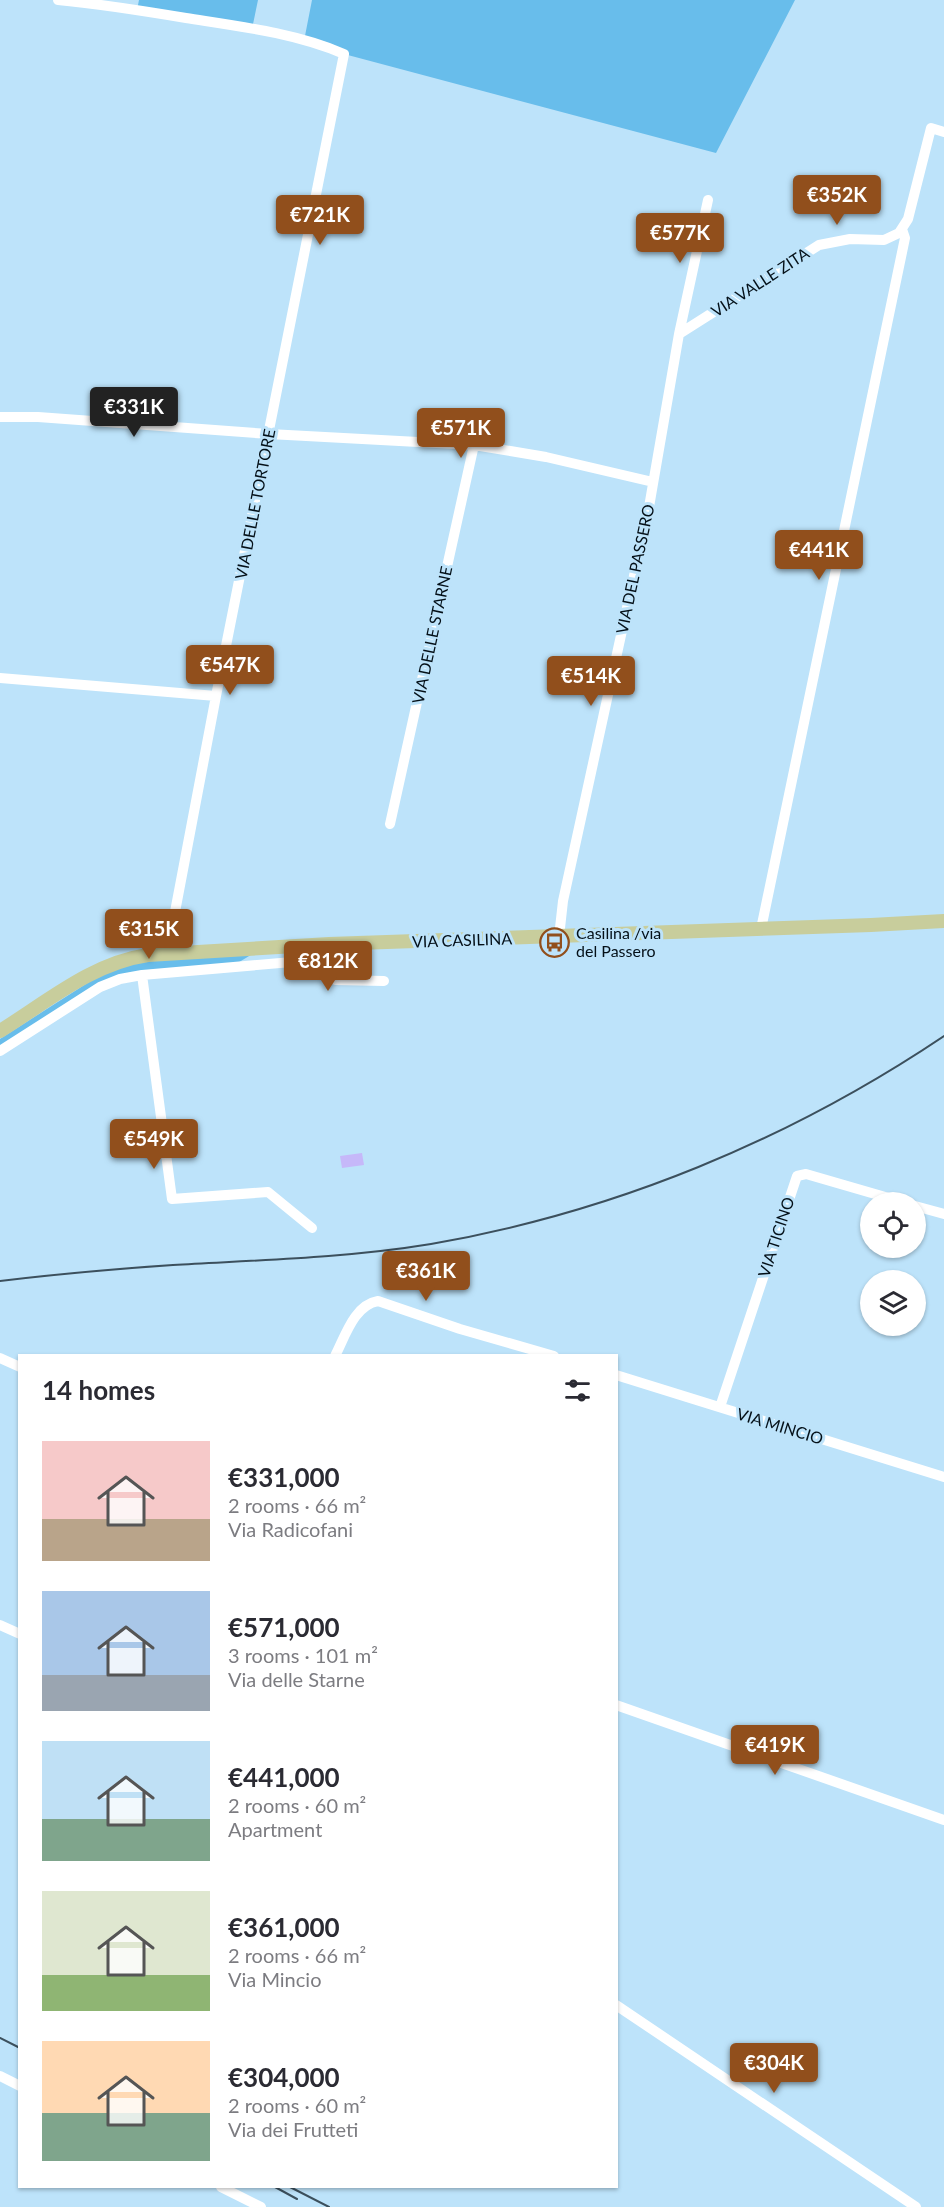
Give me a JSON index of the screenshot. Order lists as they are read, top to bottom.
{
  "streets": {
    "main road": ["VIA CASILINA"],
    "street": [
      "VIA VALLE ZITA",
      "VIA DELLE TORTORE",
      "VIA DEL PASSERO",
      "VIA DELLE STARNE",
      "VIA TICINO",
      "VIA MINCIO"
    ]
  },
  "crossings": [
    ["VIA VALLE ZITA", "VIA DEL PASSERO"],
    ["VIA DELLE TORTORE", "VIA CASILINA"],
    ["VIA DEL PASSERO", "VIA CASILINA"],
    ["VIA TICINO", "VIA MINCIO"]
  ],
  "places": {
    "bus stop": ["Casilina /via del Passero"]
  },
  "page": {
    "price": [
      "€352K",
      "€721K",
      "€577K",
      "€331K",
      "€571K",
      "€441K",
      "€547K",
      "€514K",
      "€315K",
      "€812K",
      "€549K",
      "€361K",
      "€419K",
      "€304K"
    ],
    "heading": "14 homes",
    "list": [
      {
        "name": "€331,000",
        "note": "2 rooms · 66 m² · Via Radicofani"
      },
      {
        "name": "€571,000",
        "note": "3 rooms · 101 m² · Via delle Starne"
      },
      {
        "name": "€441,000",
        "note": "2 rooms · 60 m² · Apartment"
      },
      {
        "name": "€361,000",
        "note": "2 rooms · 66 m² · Via Mincio"
      },
      {
        "name": "€304,000",
        "note": "2 rooms · 60 m² · Via dei Frutteti"
      }
    ]
  }
}
